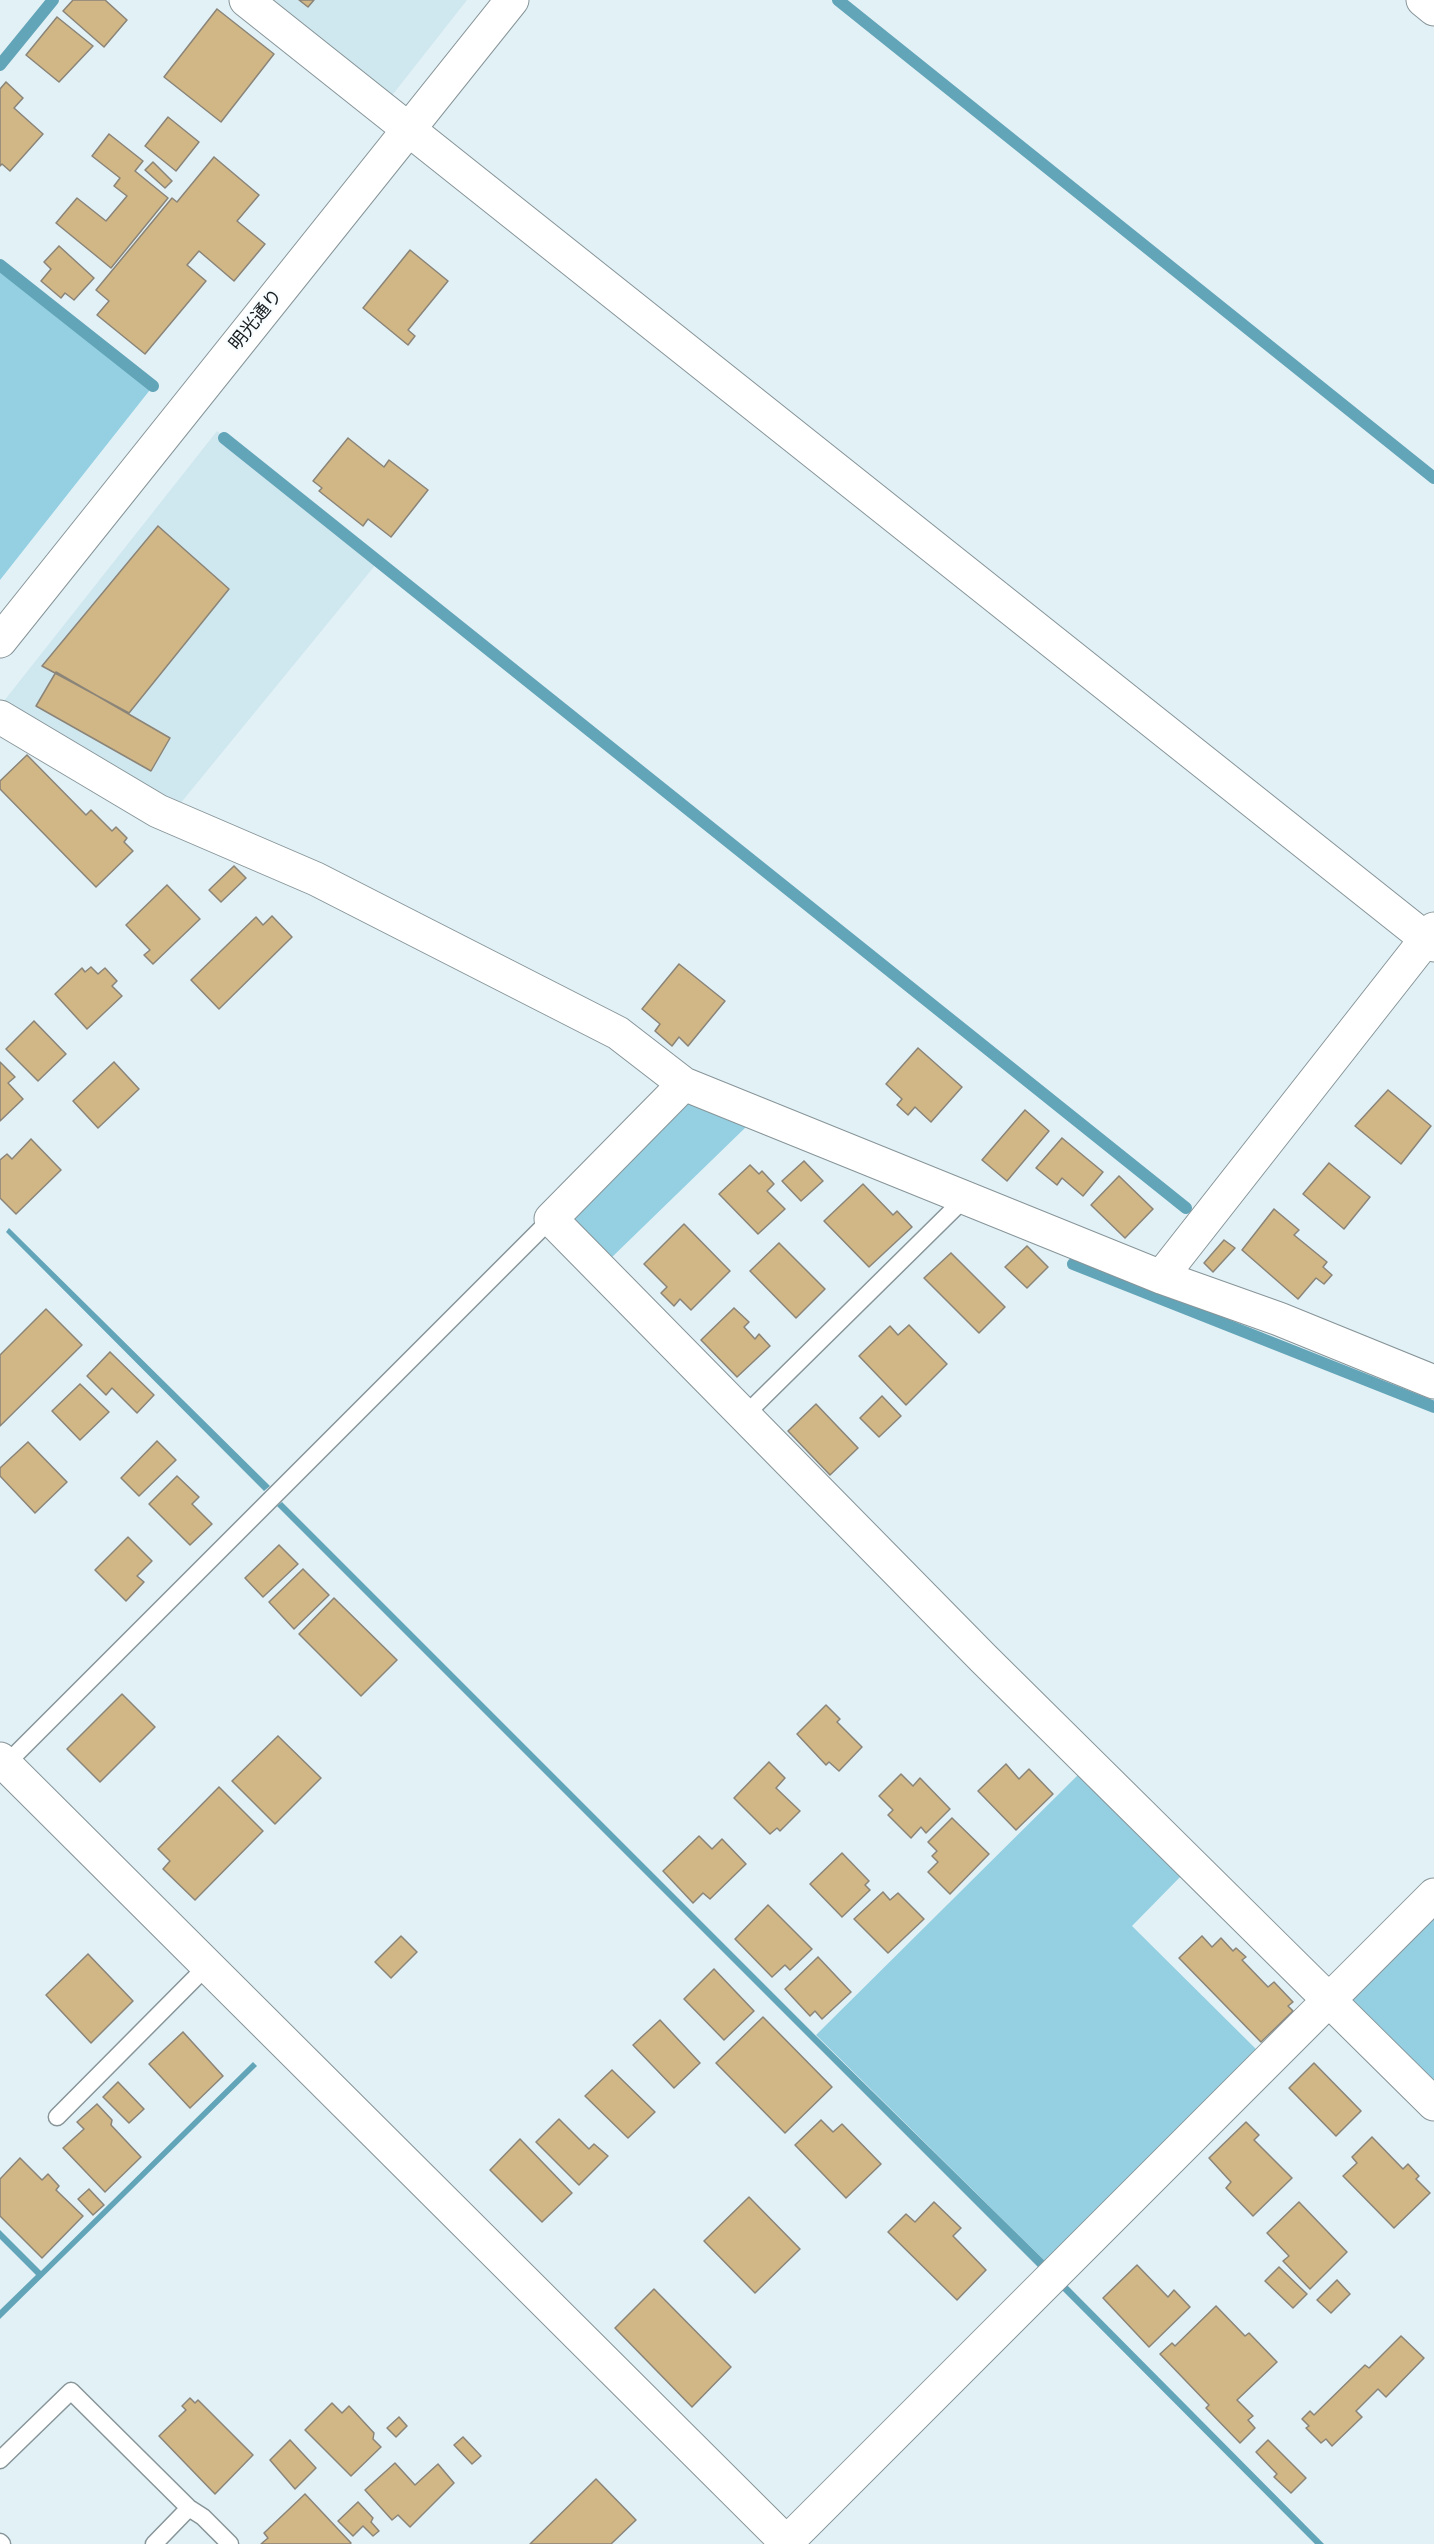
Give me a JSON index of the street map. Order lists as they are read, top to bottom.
{
  "streets": {
    "street": ["明光通り"]
  }
}
